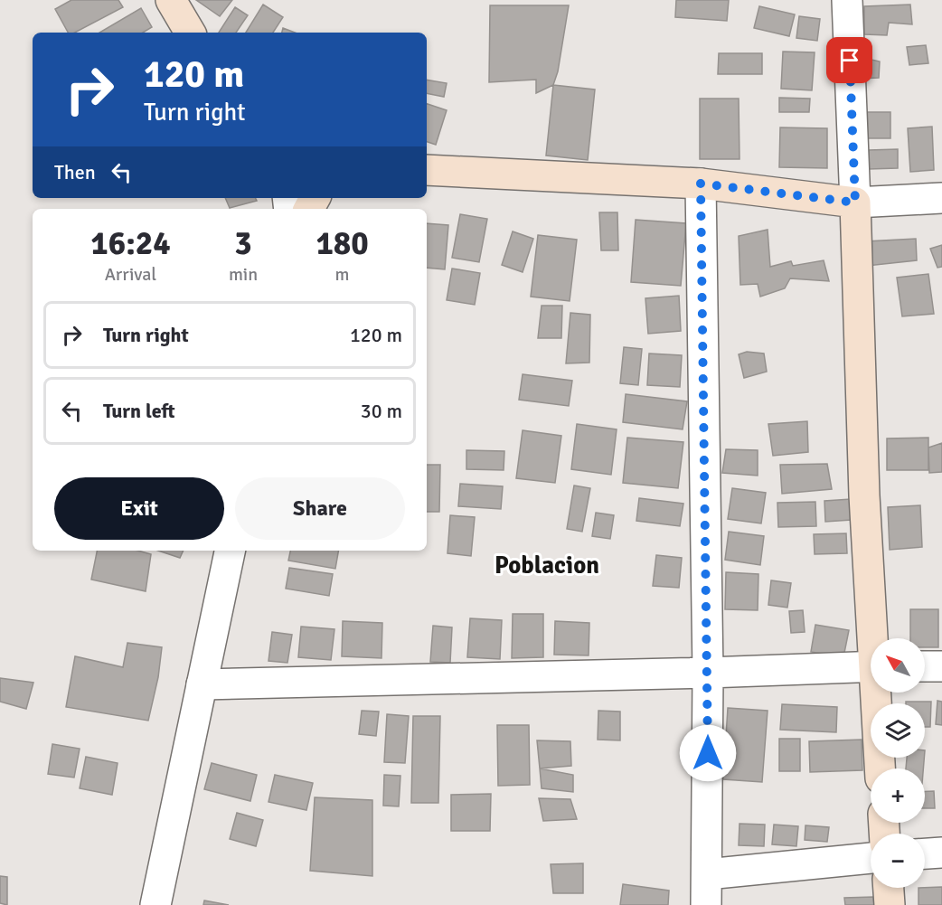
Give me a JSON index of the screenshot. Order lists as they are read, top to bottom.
{
  "districts": ["Poblacion"],
  "north": "top left",
  "page": {
    "turn": ["120 m", "Turn right"],
    "then": "Then",
    "eta": [
      "16:24",
      "Arrival",
      "3",
      "min",
      "180",
      "m"
    ],
    "list": [
      {
        "name": "Turn right",
        "value": "120 m"
      },
      {
        "name": "Turn left",
        "value": "30 m"
      }
    ],
    "buttons": ["Exit", "Share"],
    "map_buttons": ["+", "−"]
  }
}
